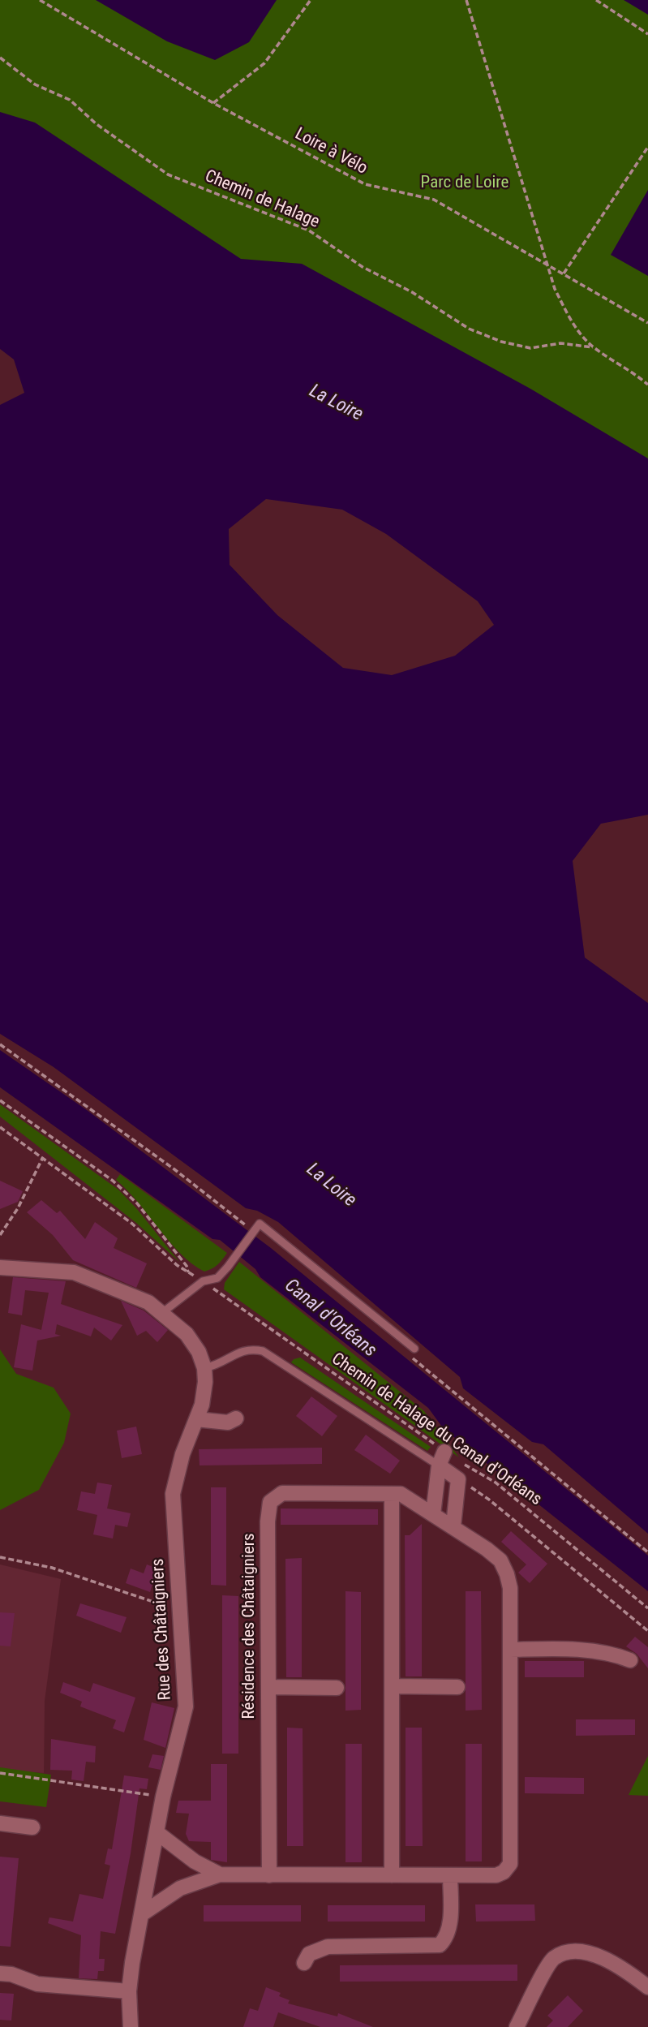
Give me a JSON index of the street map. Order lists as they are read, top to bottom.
{
  "streets": {
    "street": ["Résidence des Châtaigniers", "Rue des Châtaigniers"],
    "path": ["Loire à Vélo", "Chemin de Halage", "Chemin de Halage du Canal d'Orléans"]
  },
  "crossings": [
    ["Loire à Vélo", "Chemin de Halage"],
    ["Résidence des Châtaigniers", "Rue des Châtaigniers"]
  ],
  "water": ["La Loire", "Canal d'Orléans"],
  "parks": ["Parc de Loire"]
}
